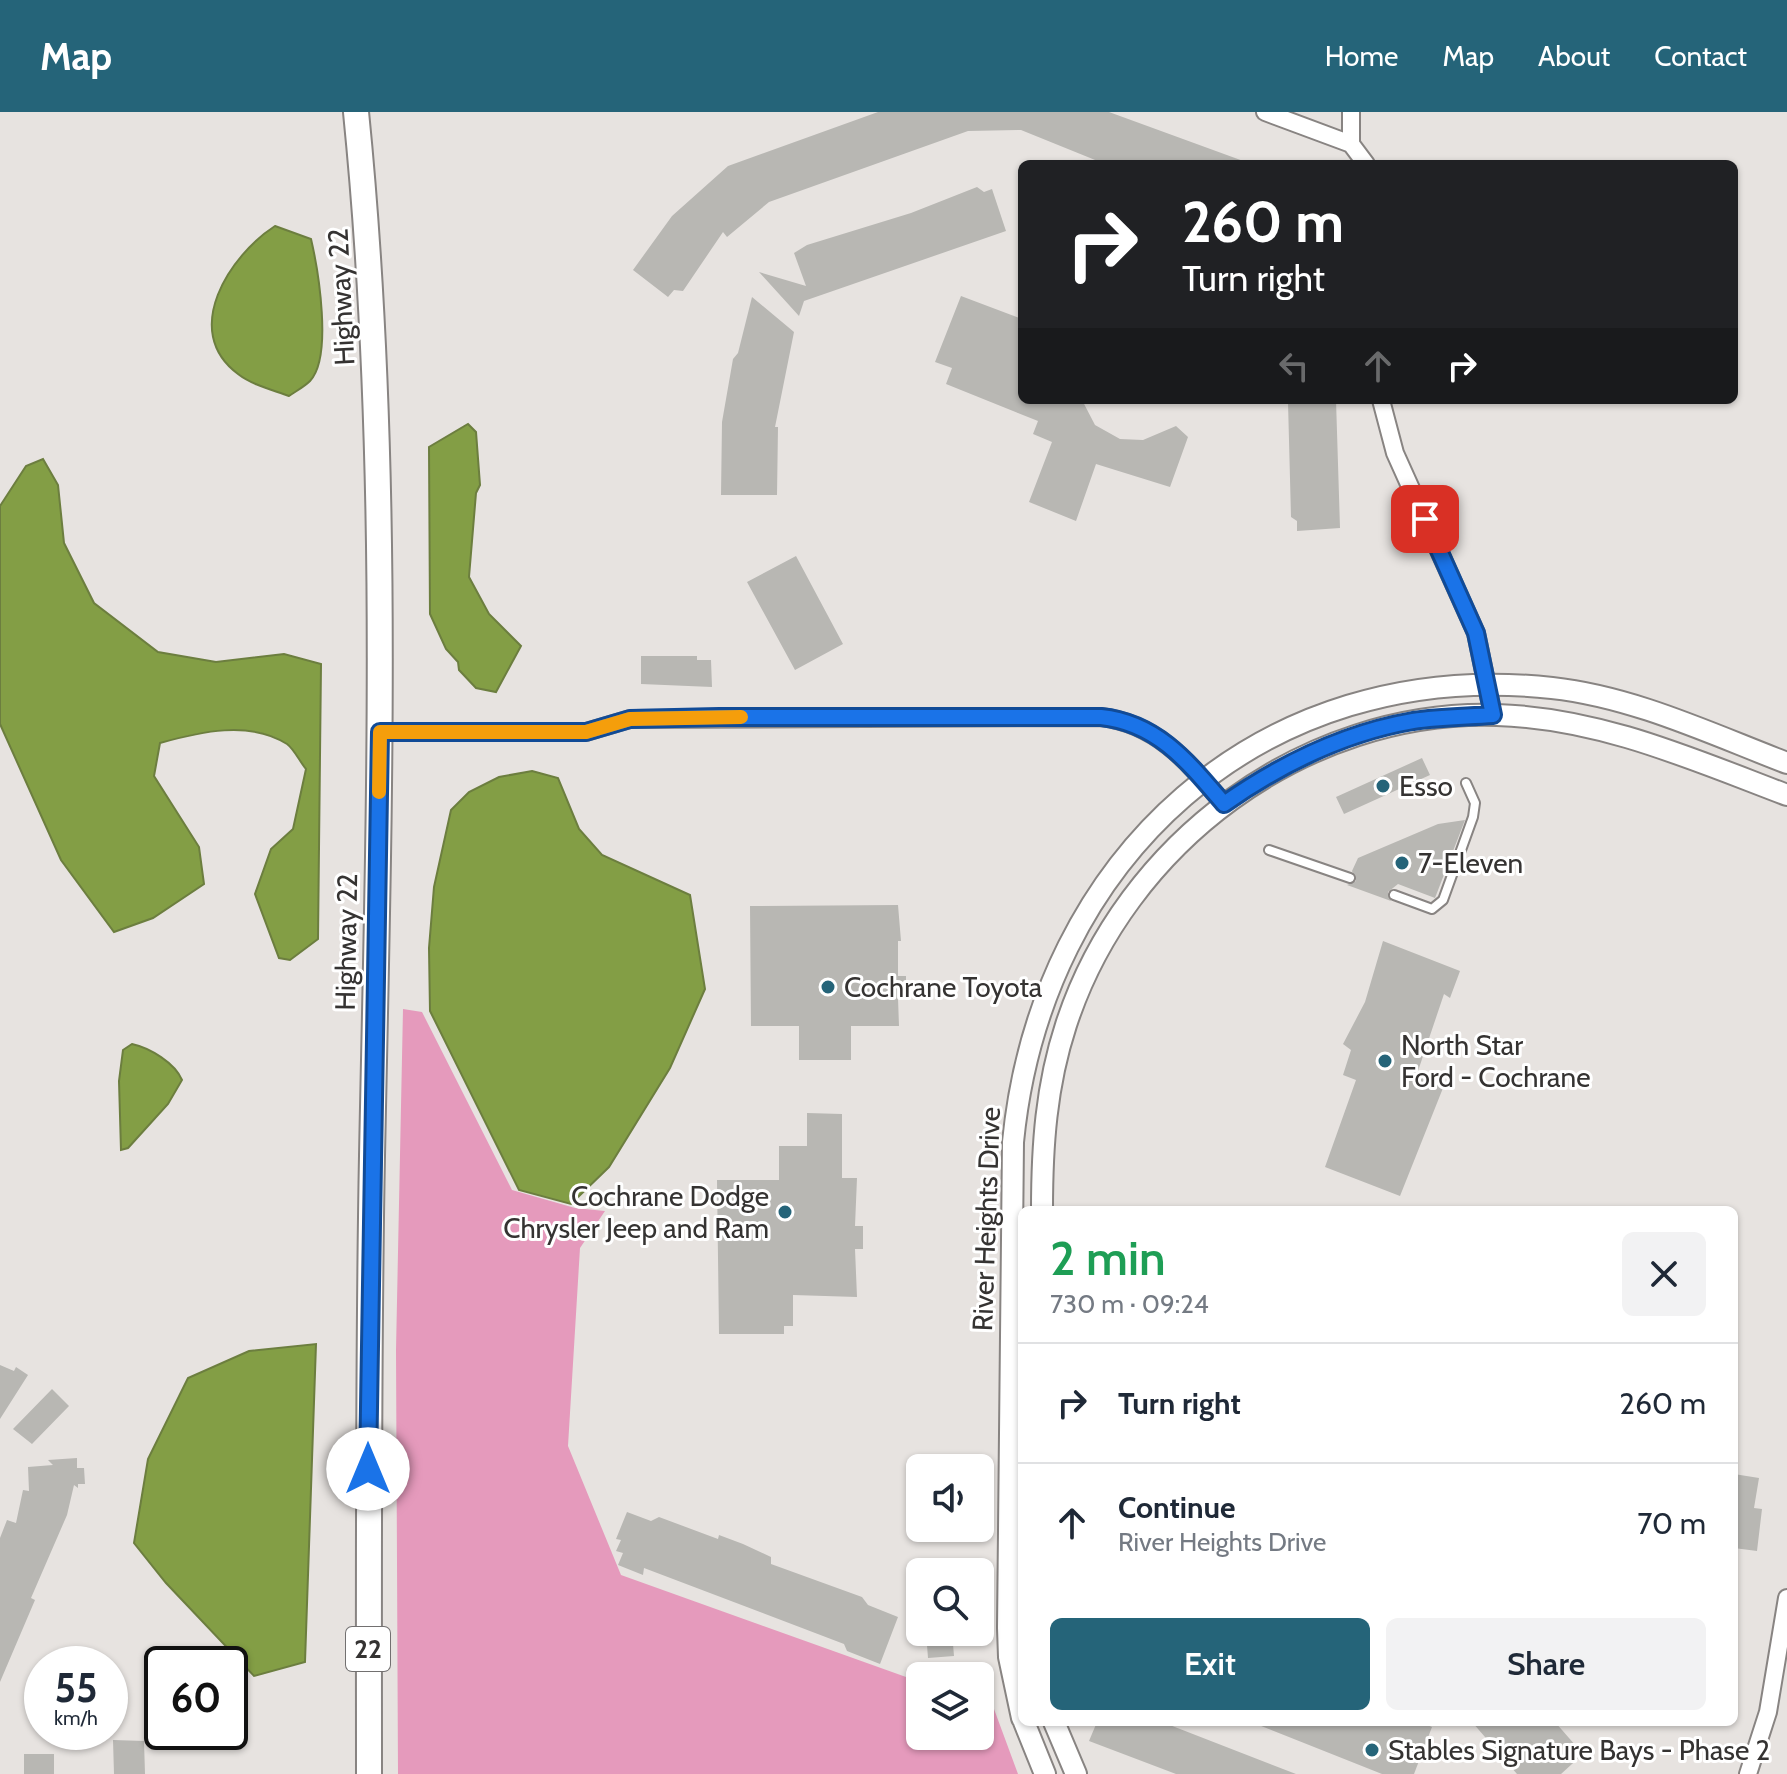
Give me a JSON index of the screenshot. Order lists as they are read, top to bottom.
{
  "streets": {
    "main road": ["Highway 22", "22"],
    "street": ["River Heights Drive"]
  },
  "places": [
    "Esso",
    "7-Eleven",
    "Cochrane Toyota",
    "North Star Ford - Cochrane",
    "Cochrane Dodge Chrysler Jeep and Ram",
    "Stables Signature Bays - Phase 2"
  ],
  "page": {
    "header": "Map",
    "nav": [
      "Home",
      "Map",
      "About",
      "Contact"
    ],
    "turn": ["260 m", "Turn right"],
    "heading": ["2 min", "730 m · 09:24"],
    "list": [
      {
        "name": "Turn right",
        "value": "260 m"
      },
      {
        "name": "Continue",
        "note": "River Heights Drive",
        "value": "70 m"
      }
    ],
    "buttons": ["Exit", "Share"],
    "speed": "55 km/h",
    "limit": "60"
  }
}
